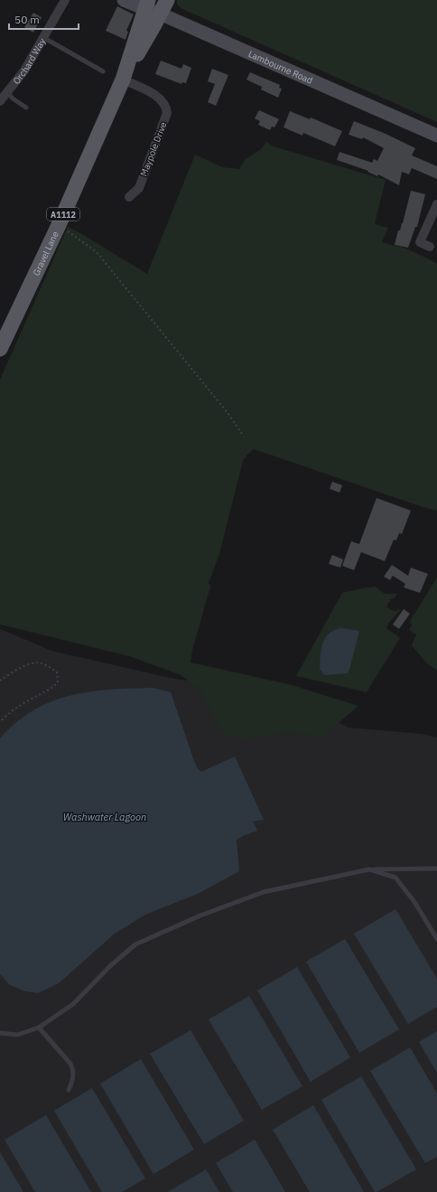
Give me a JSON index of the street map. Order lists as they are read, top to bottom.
{
  "streets": {
    "main road": ["Lambourne Road", "A1112", "Gravel Lane"],
    "street": ["Orchard Way", "Maypole Drive"]
  },
  "crossings": [
    ["Lambourne Road", "Gravel Lane"],
    ["Maypole Drive", "Gravel Lane"]
  ],
  "water": ["Washwater Lagoon"],
  "scale_bar": "50 m"
}
